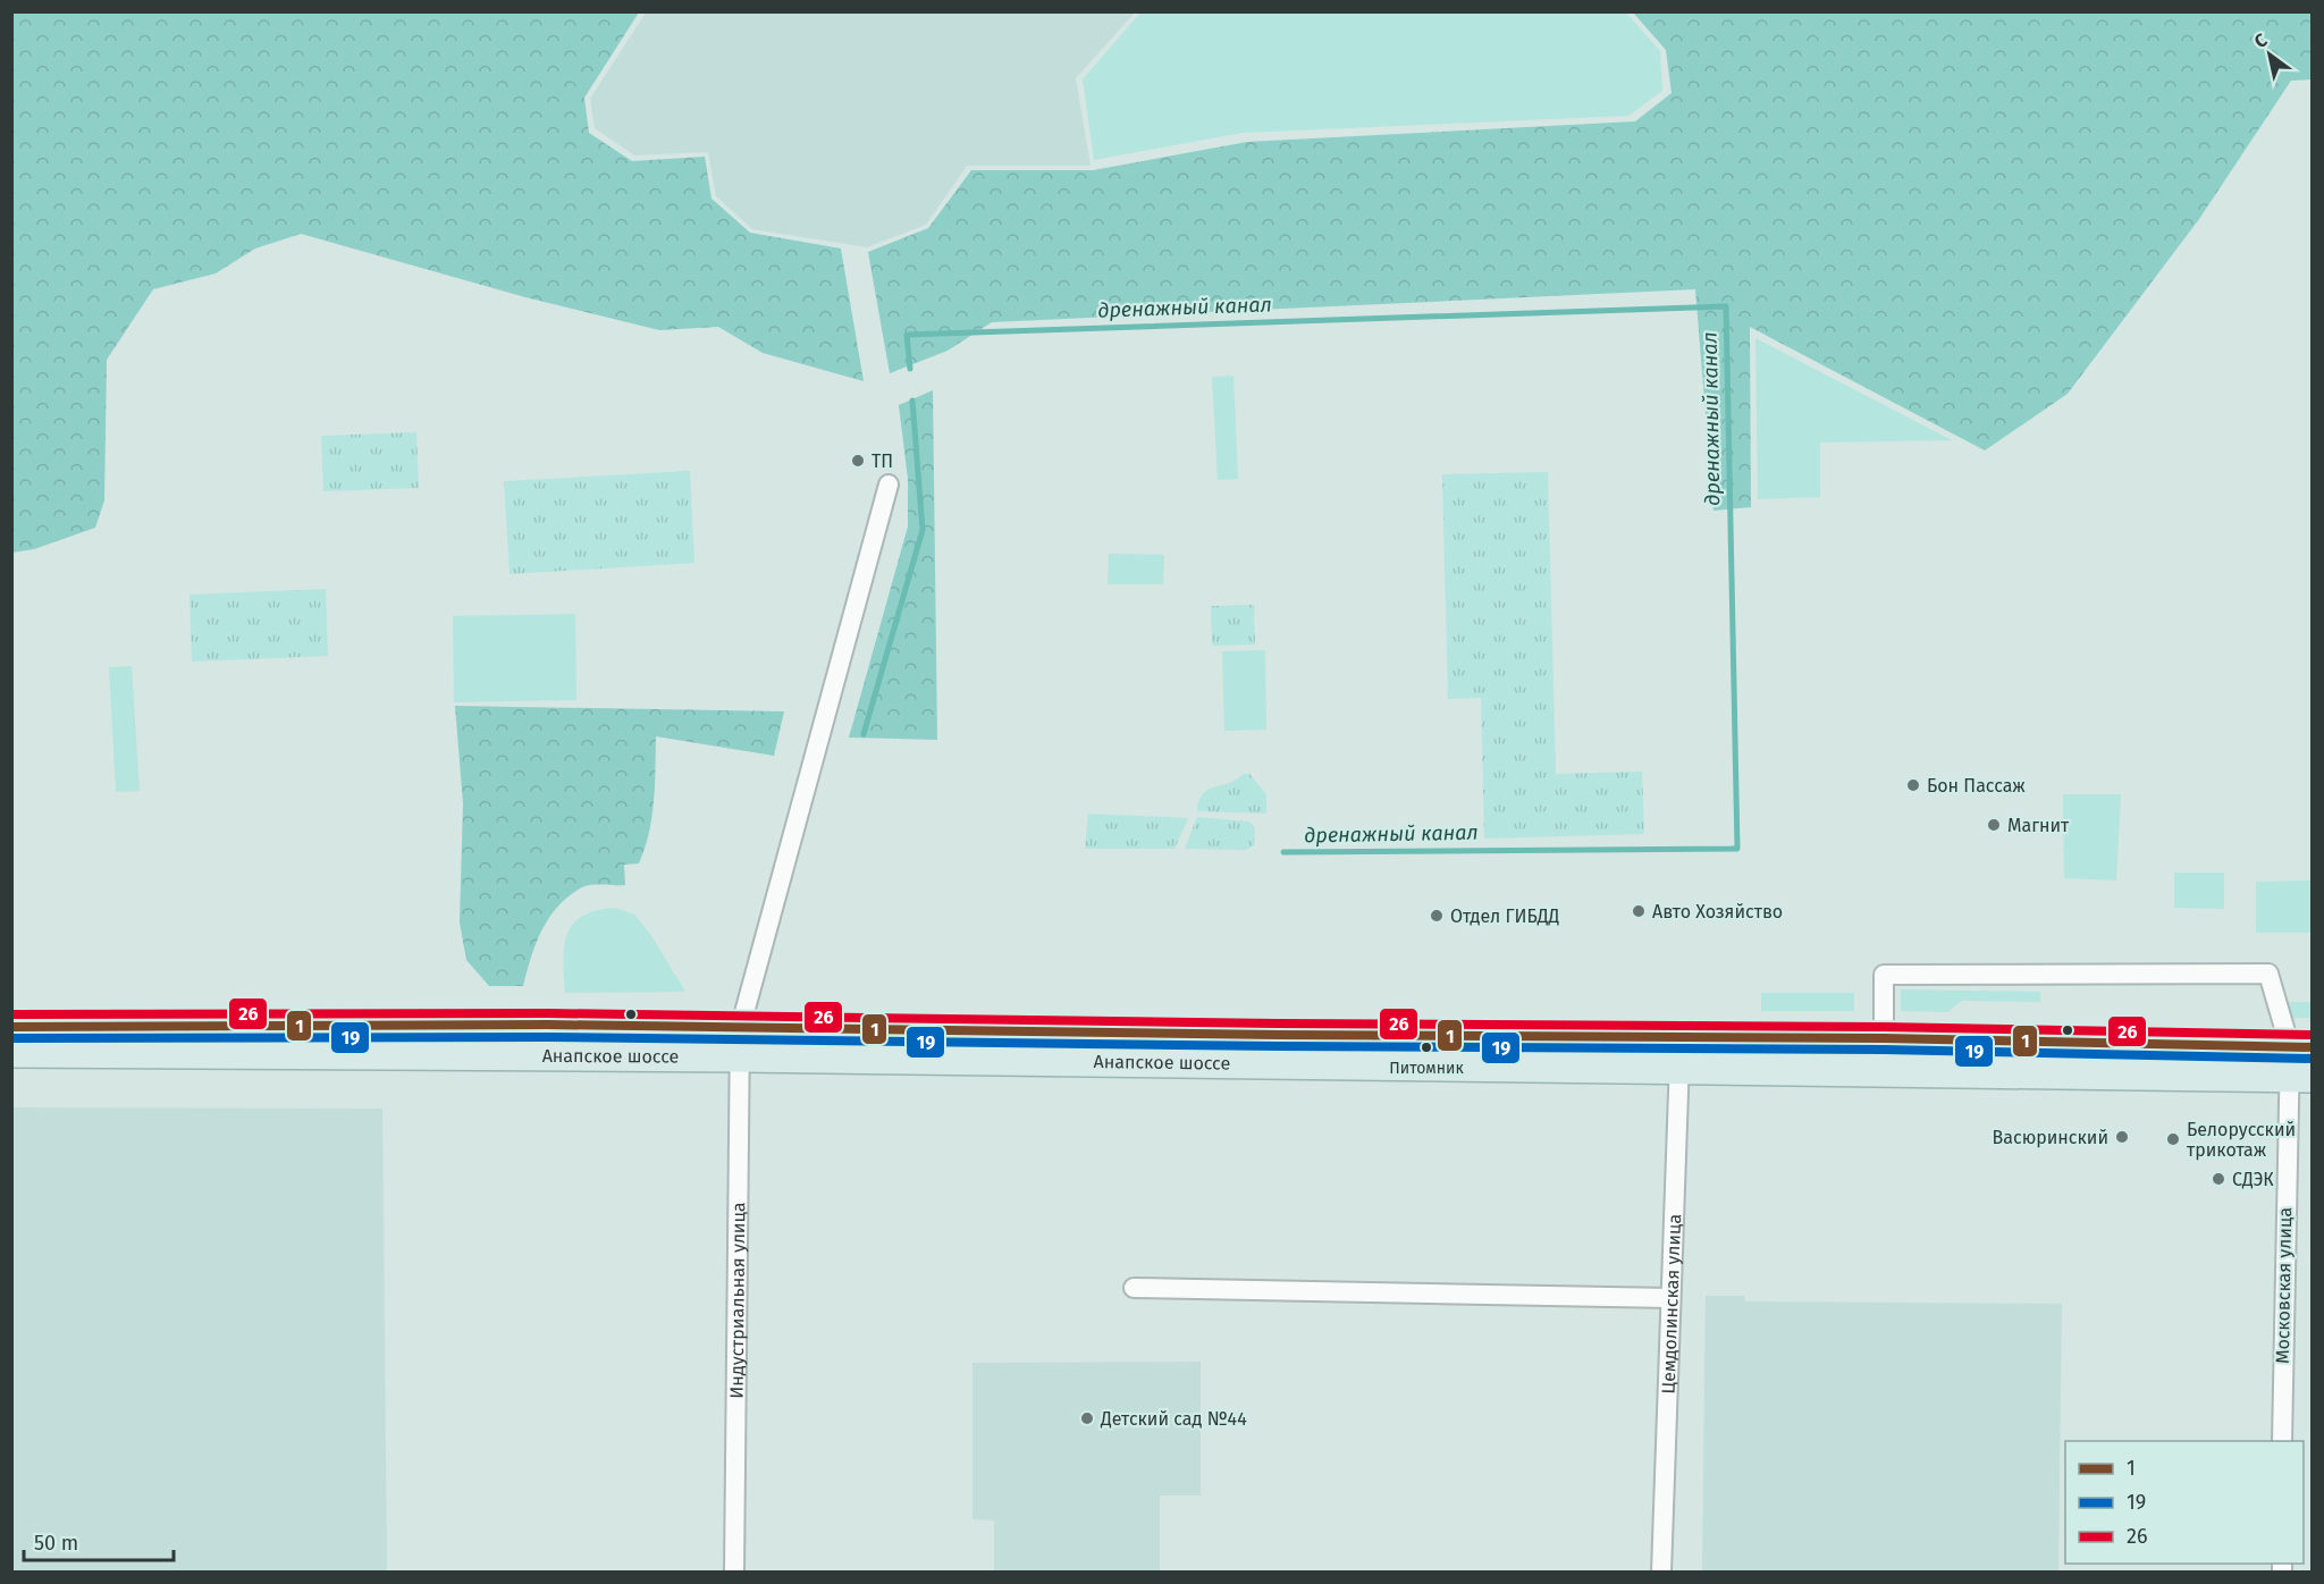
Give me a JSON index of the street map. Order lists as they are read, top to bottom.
{
  "streets": {
    "highway": ["Анапское шоссе"],
    "street": ["Московская улица", "Индустриальная улица", "Цемдолинская улица"]
  },
  "crossings": [
    ["Анапское шоссе", "Московская улица"],
    ["Анапское шоссе", "Индустриальная улица"],
    ["Анапское шоссе", "Цемдолинская улица"]
  ],
  "water": ["дренажный канал"],
  "places": [
    "ТП",
    "Бон Пассаж",
    "Магнит",
    "Авто Хозяйство",
    "Отдел ГИБДД",
    "Питомник",
    "Васюринский",
    "Белорусский трикотаж",
    "СДЭК",
    "Детский сад №44"
  ],
  "lines": ["transit line 26", "transit line 1", "transit line 19"],
  "legend": ["1", "19", "26"],
  "scale_bar": "50 m",
  "north": "top left"
}
